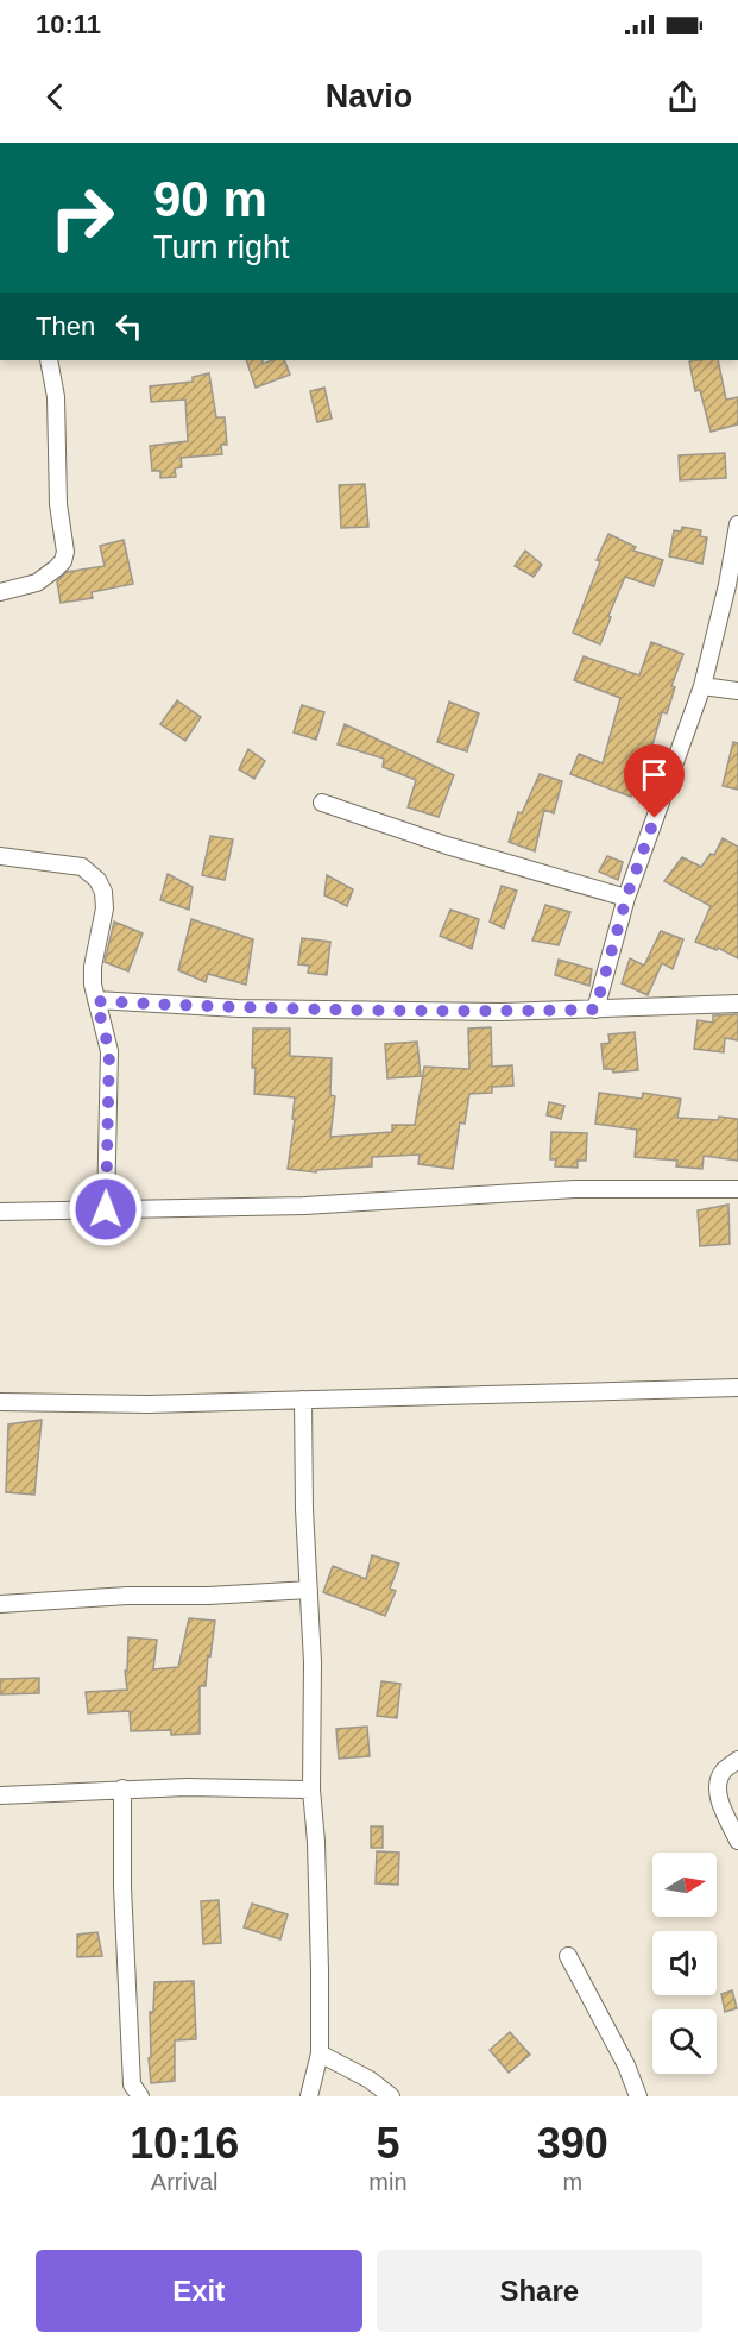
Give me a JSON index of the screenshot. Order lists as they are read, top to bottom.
{
  "north": "right",
  "page": {
    "status": "10:11",
    "header": "Navio",
    "turn": ["90 m", "Turn right"],
    "then": "Then",
    "eta": [
      "10:16",
      "Arrival",
      "5",
      "min",
      "390",
      "m"
    ],
    "buttons": ["Exit", "Share"]
  }
}
